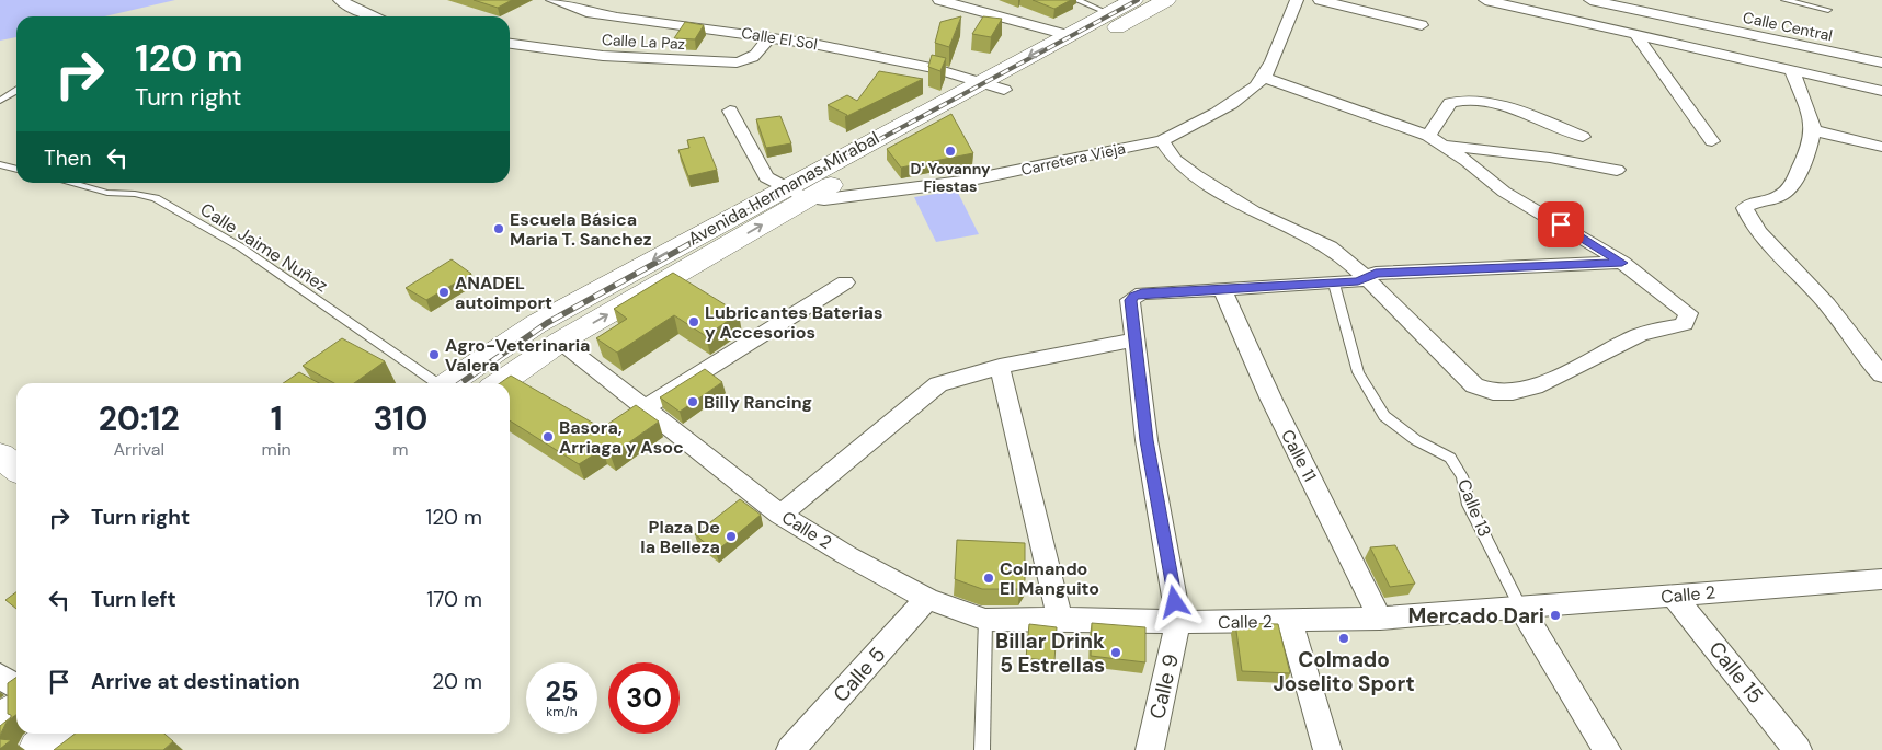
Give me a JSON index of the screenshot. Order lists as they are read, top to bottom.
{
  "streets": {
    "main road": ["Avenida Hermanas Mirabal"],
    "street": [
      "Calle Central",
      "Calle El Sol",
      "Calle La Paz",
      "Carretera Vieja",
      "Calle 11",
      "Calle 13",
      "Calle 2",
      "Calle 15",
      "Calle 5",
      "Calle 9"
    ],
    "lane": ["Calle Jaime Nuñez"]
  },
  "crossings": [
    ["Calle El Sol", "Calle La Paz"],
    ["Calle El Sol", "Avenida Hermanas Mirabal"],
    ["Carretera Vieja", "Avenida Hermanas Mirabal"],
    ["Avenida Hermanas Mirabal", "Calle 2"],
    ["Calle 11", "Calle 2"],
    ["Calle 13", "Calle 2"],
    ["Calle 2", "Calle 15"],
    ["Calle 2", "Calle 5"],
    ["Calle 2", "Calle 9"]
  ],
  "places": [
    "D' Yovanny Fiestas",
    "Escuela Básica Maria T. Sanchez",
    "ANADEL autoimport",
    "Lubricantes Baterias y Accesorios",
    "Agro-Veterinaria Valera",
    "Billy Rancing",
    "Basora, Arriaga y Asoc",
    "Plaza De la Belleza",
    "Colmando El Manguito",
    "Mercado Dari",
    "Colmado Joselito Sport",
    "Billar Drink 5 Estrellas"
  ],
  "page": {
    "turn": ["120 m", "Turn right"],
    "then": "Then",
    "eta": [
      "20:12",
      "Arrival",
      "1",
      "min",
      "310",
      "m"
    ],
    "list": [
      {
        "name": "Turn right",
        "value": "120 m"
      },
      {
        "name": "Turn left",
        "value": "170 m"
      },
      {
        "name": "Arrive at destination",
        "value": "20 m"
      }
    ],
    "speed": "25 km/h",
    "limit": "30"
  }
}
